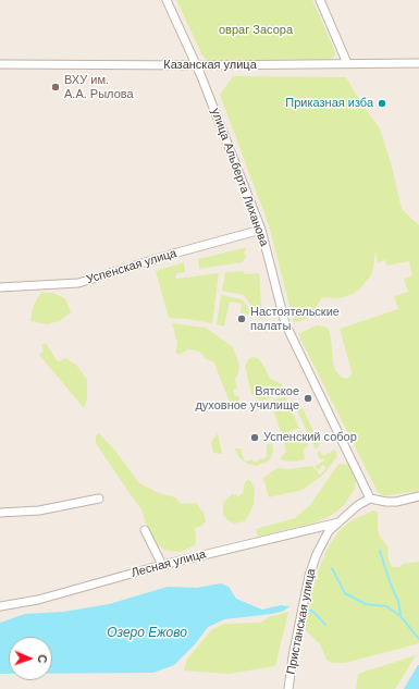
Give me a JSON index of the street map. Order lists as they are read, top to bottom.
{
  "streets": {
    "street": [
      "Казанская улица",
      "улица Альберта Лиханова",
      "Успенская улица",
      "Лесная улица",
      "Пристанская улица"
    ]
  },
  "crossings": [
    ["Казанская улица", "улица Альберта Лиханова"],
    ["улица Альберта Лиханова", "Успенская улица"],
    ["улица Альберта Лиханова", "Пристанская улица"],
    ["Лесная улица", "Пристанская улица"]
  ],
  "water": ["Озеро Ежово"],
  "parks": ["овраг Засора"],
  "places": [
    "ВХУ им. А.А. Рылова",
    "Приказная изба",
    "Настоятельские палаты",
    "Вятское духовное училище",
    "Успенский собор"
  ],
  "north": "right"
}
